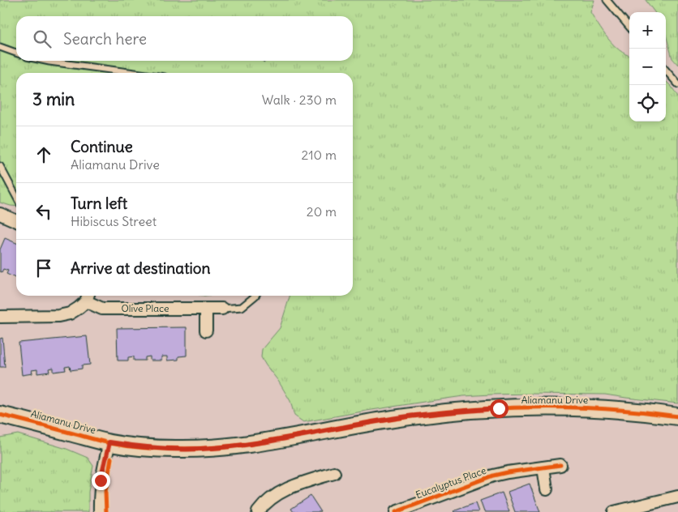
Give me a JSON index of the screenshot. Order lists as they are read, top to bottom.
{
  "streets": {
    "street": ["Olive Place", "Aliamanu Drive", "Eucalyptus Place"]
  },
  "page": {
    "map_buttons": ["+", "−"],
    "search": "Search here",
    "heading": ["3 min", "Walk · 230 m"],
    "list": [
      ["Continue", "Aliamanu Drive", "210 m"],
      ["Turn left", "Hibiscus Street", "20 m"],
      "Arrive at destination"
    ]
  }
}
